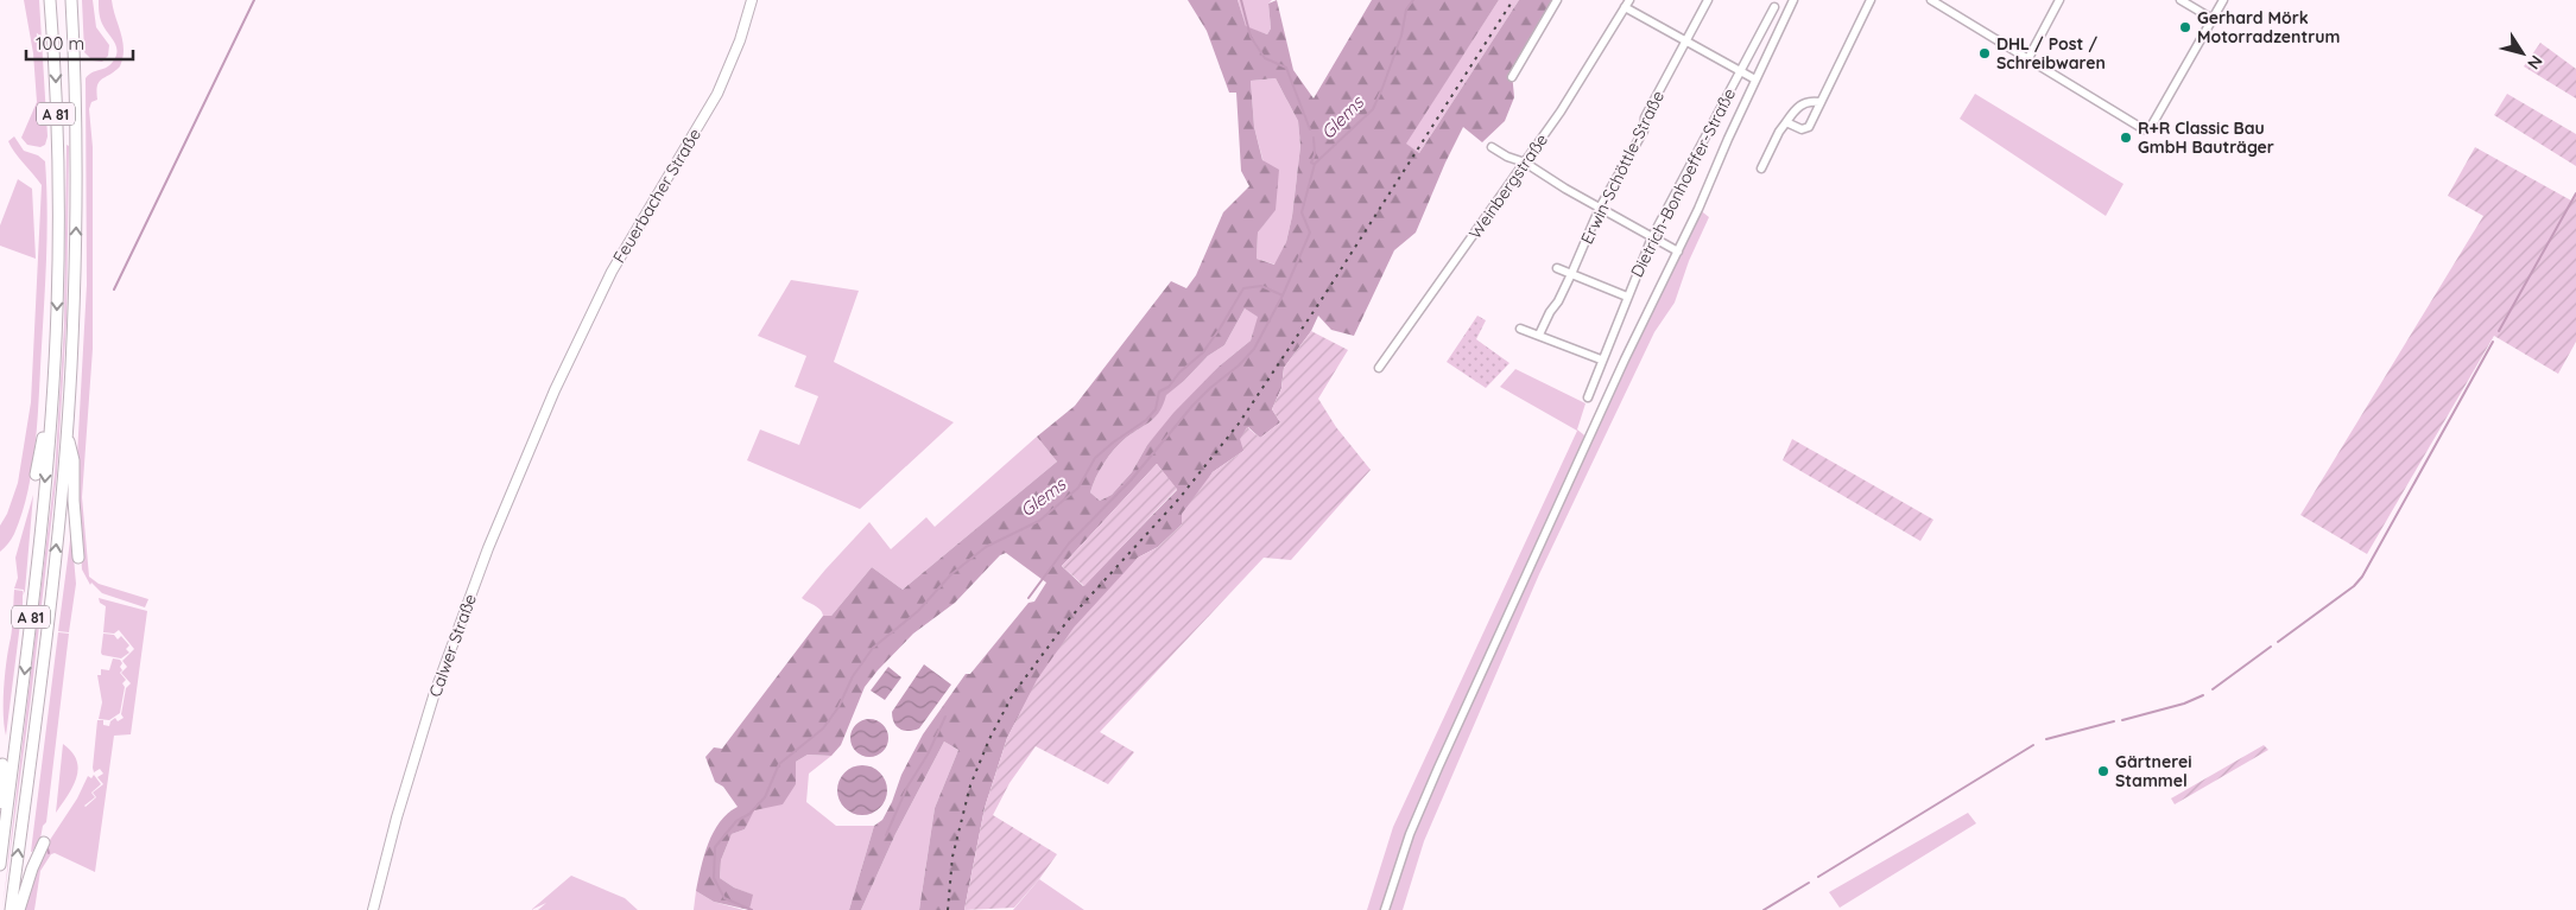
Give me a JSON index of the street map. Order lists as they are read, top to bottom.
{
  "streets": {
    "highway": ["A 81"],
    "main road": ["Feuerbacher Straße", "Calwer Straße"],
    "street": ["Erwin-Schöttle-Straße", "Dietrich-Bonhoeffer-Straße", "Weinbergstraße"]
  },
  "crossings": [
    ["Feuerbacher Straße", "Calwer Straße"]
  ],
  "water": ["Glems"],
  "places": [
    "Gerhard Mörk Motorradzentrum",
    "DHL / Post / Schreibwaren",
    "R+R Classic Bau GmbH Bauträger",
    "Gärtnerei Stammel"
  ],
  "scale_bar": "100 m",
  "north": "bottom right"
}
